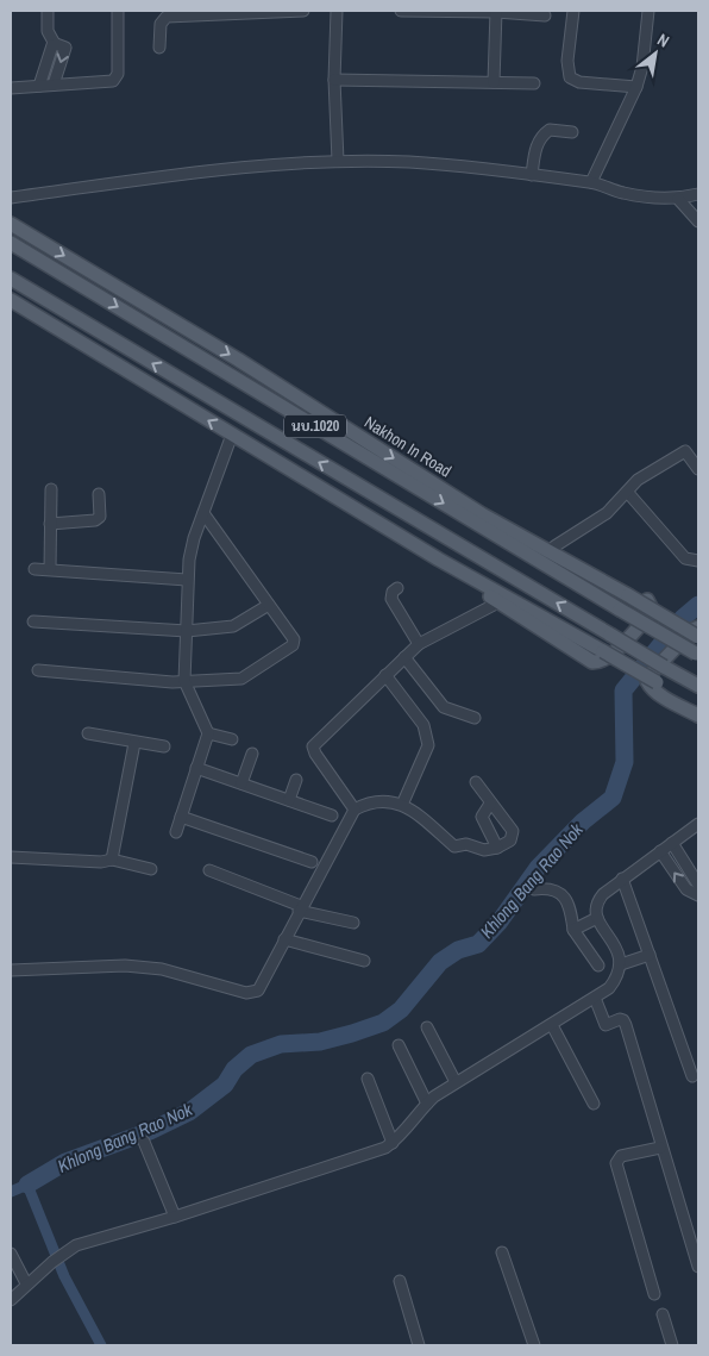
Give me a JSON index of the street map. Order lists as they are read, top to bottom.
{
  "streets": {
    "main road": ["นบ.1020", "Nakhon In Road"]
  },
  "water": ["Khlong Bang Rao Nok"],
  "north": "top right"
}
